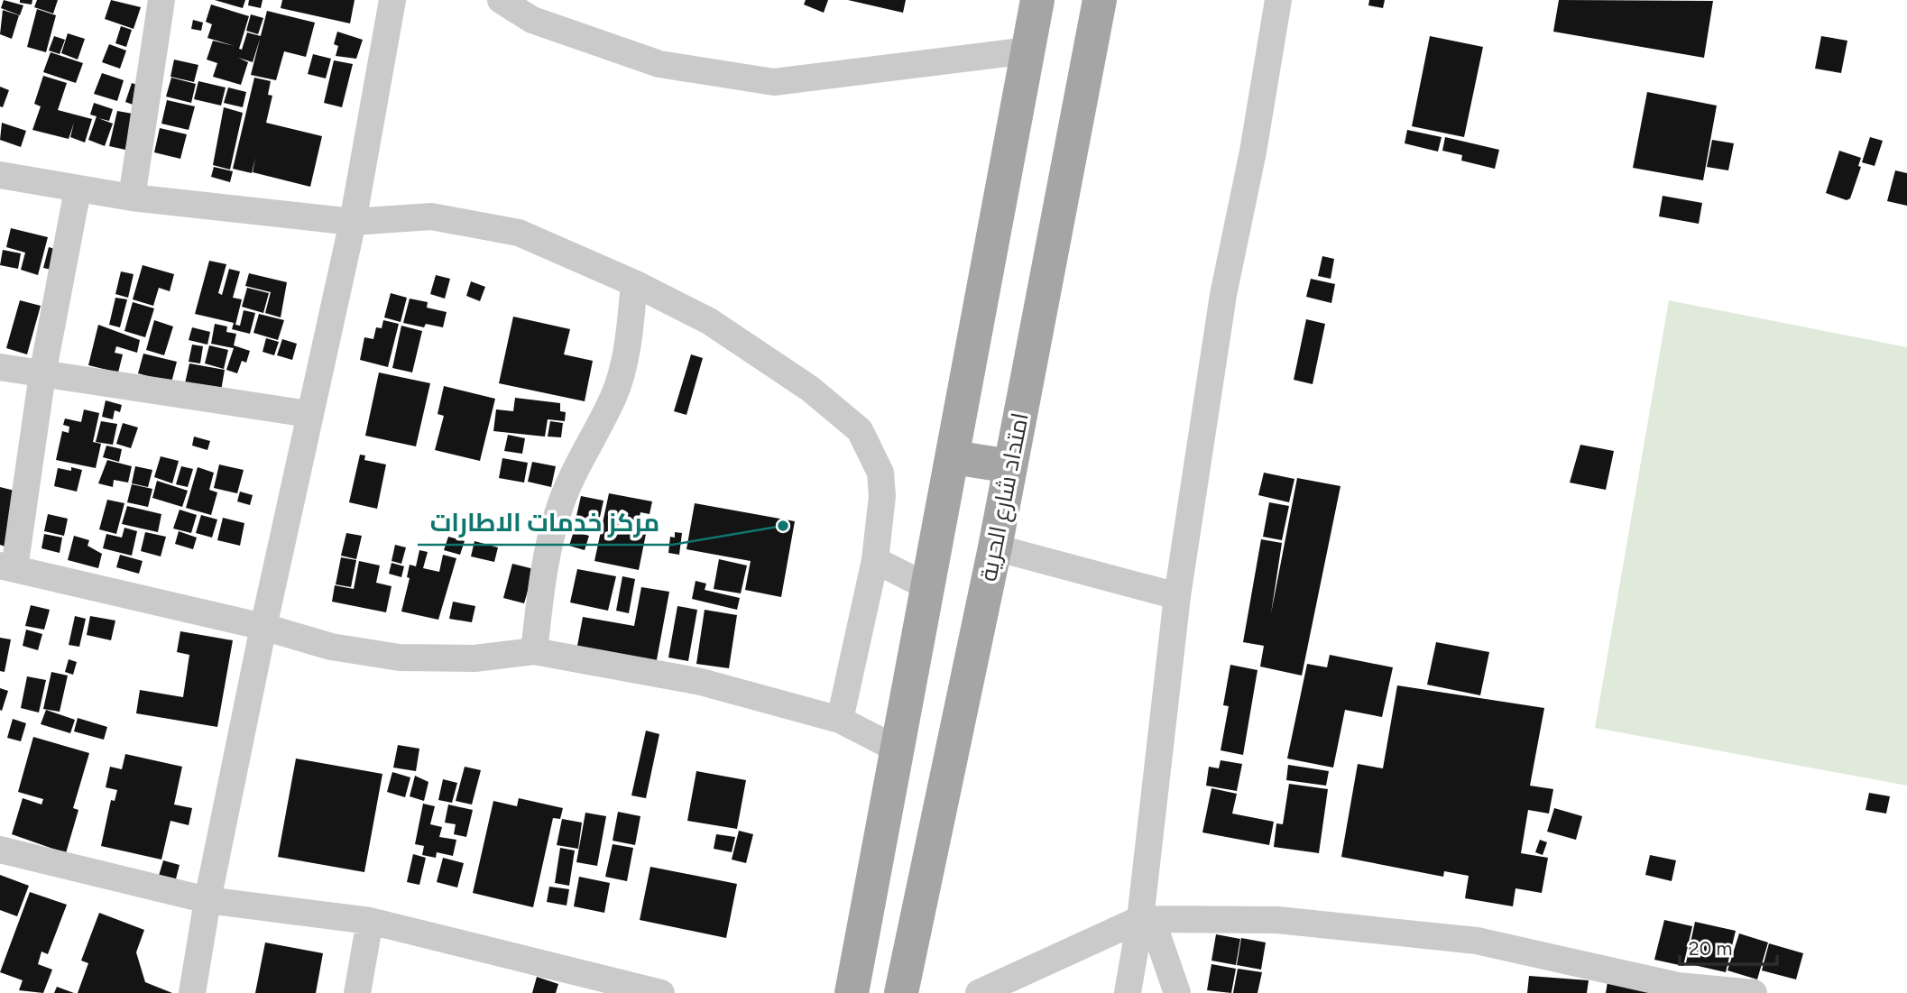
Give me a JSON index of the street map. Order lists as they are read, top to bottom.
{
  "streets": {
    "main road": ["امتداد شارع الحرية"]
  },
  "places": ["مركز خدمات الاطارات"],
  "scale_bar": "20 m"
}
